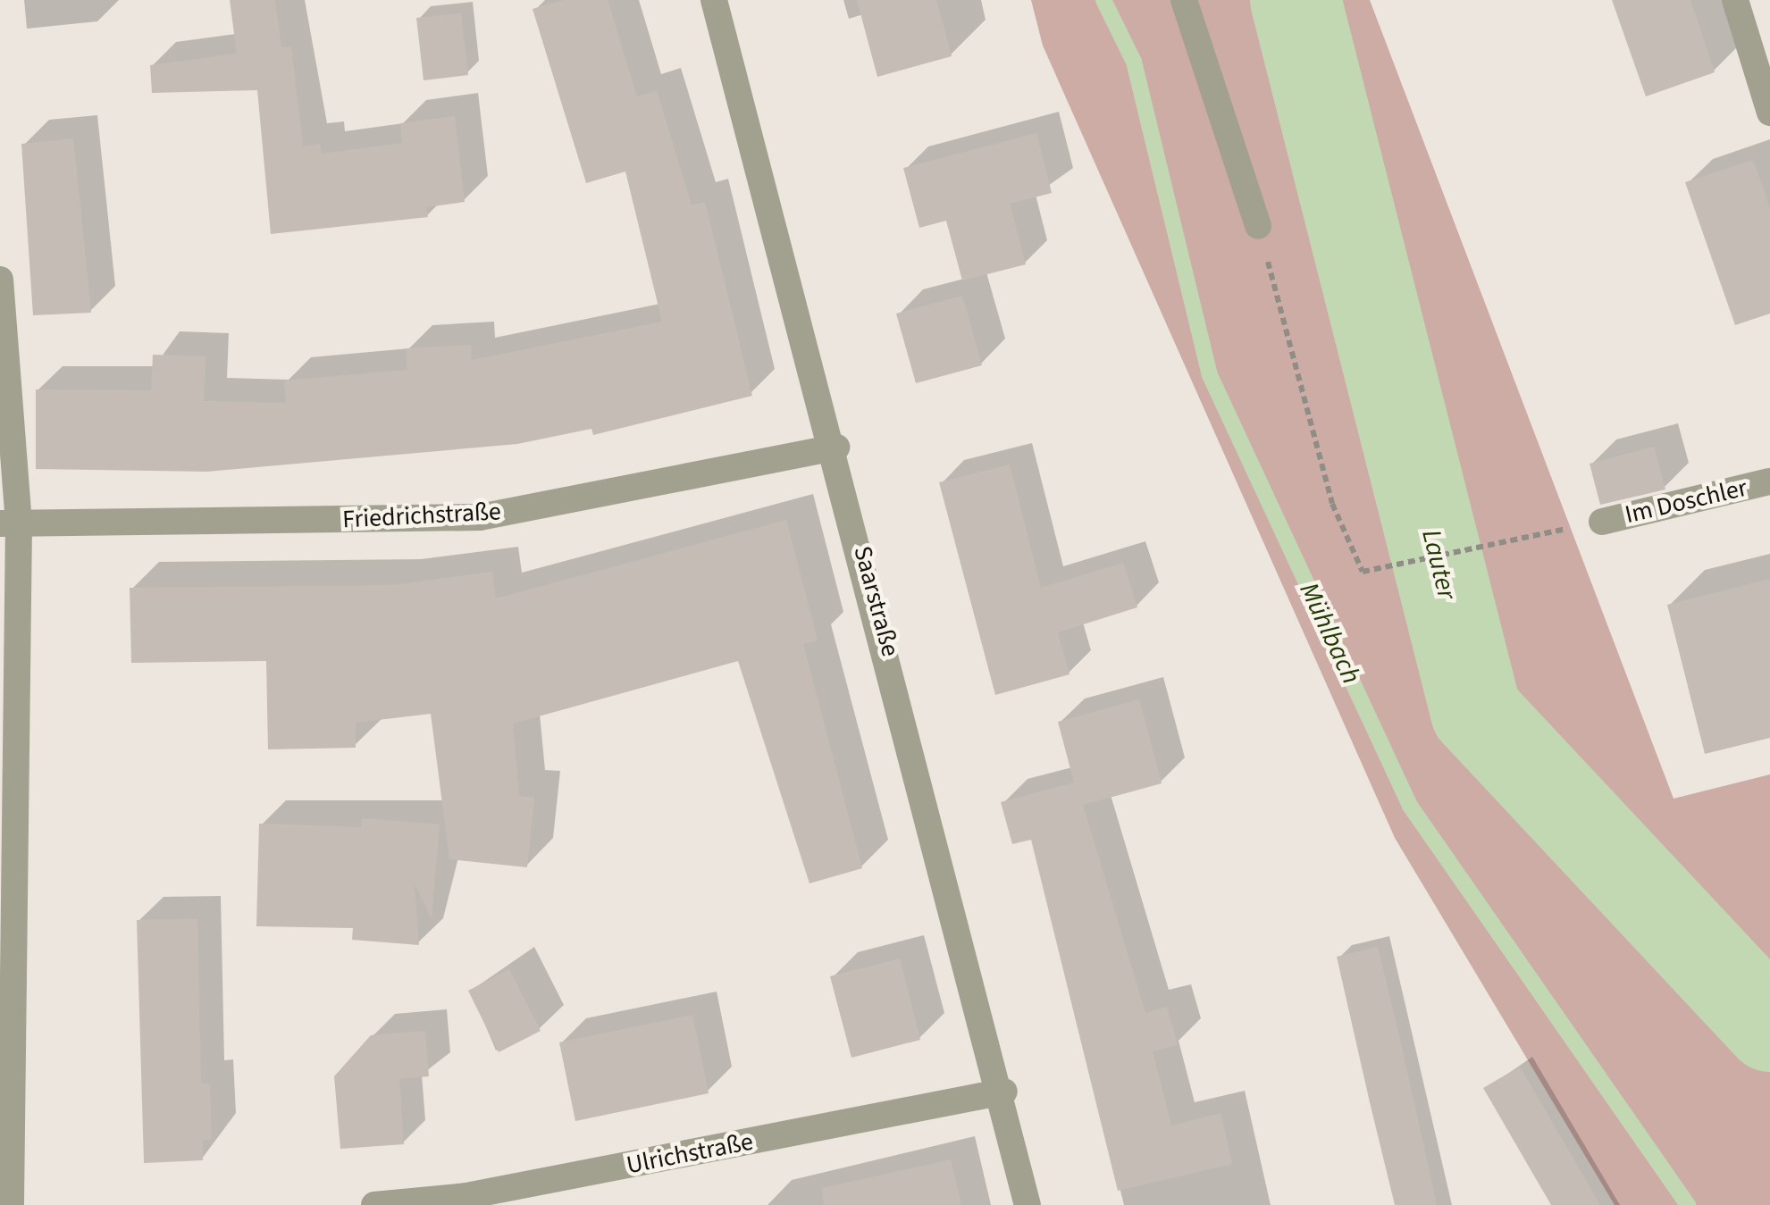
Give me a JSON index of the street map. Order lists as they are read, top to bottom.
{
  "streets": {
    "street": [
      "Im Doschler",
      "Friedrichstraße",
      "Saarstraße",
      "Ulrichstraße"
    ]
  },
  "crossings": [
    ["Friedrichstraße", "Saarstraße"],
    ["Saarstraße", "Ulrichstraße"]
  ],
  "water": ["Lauter", "Mühlbach"]
}
